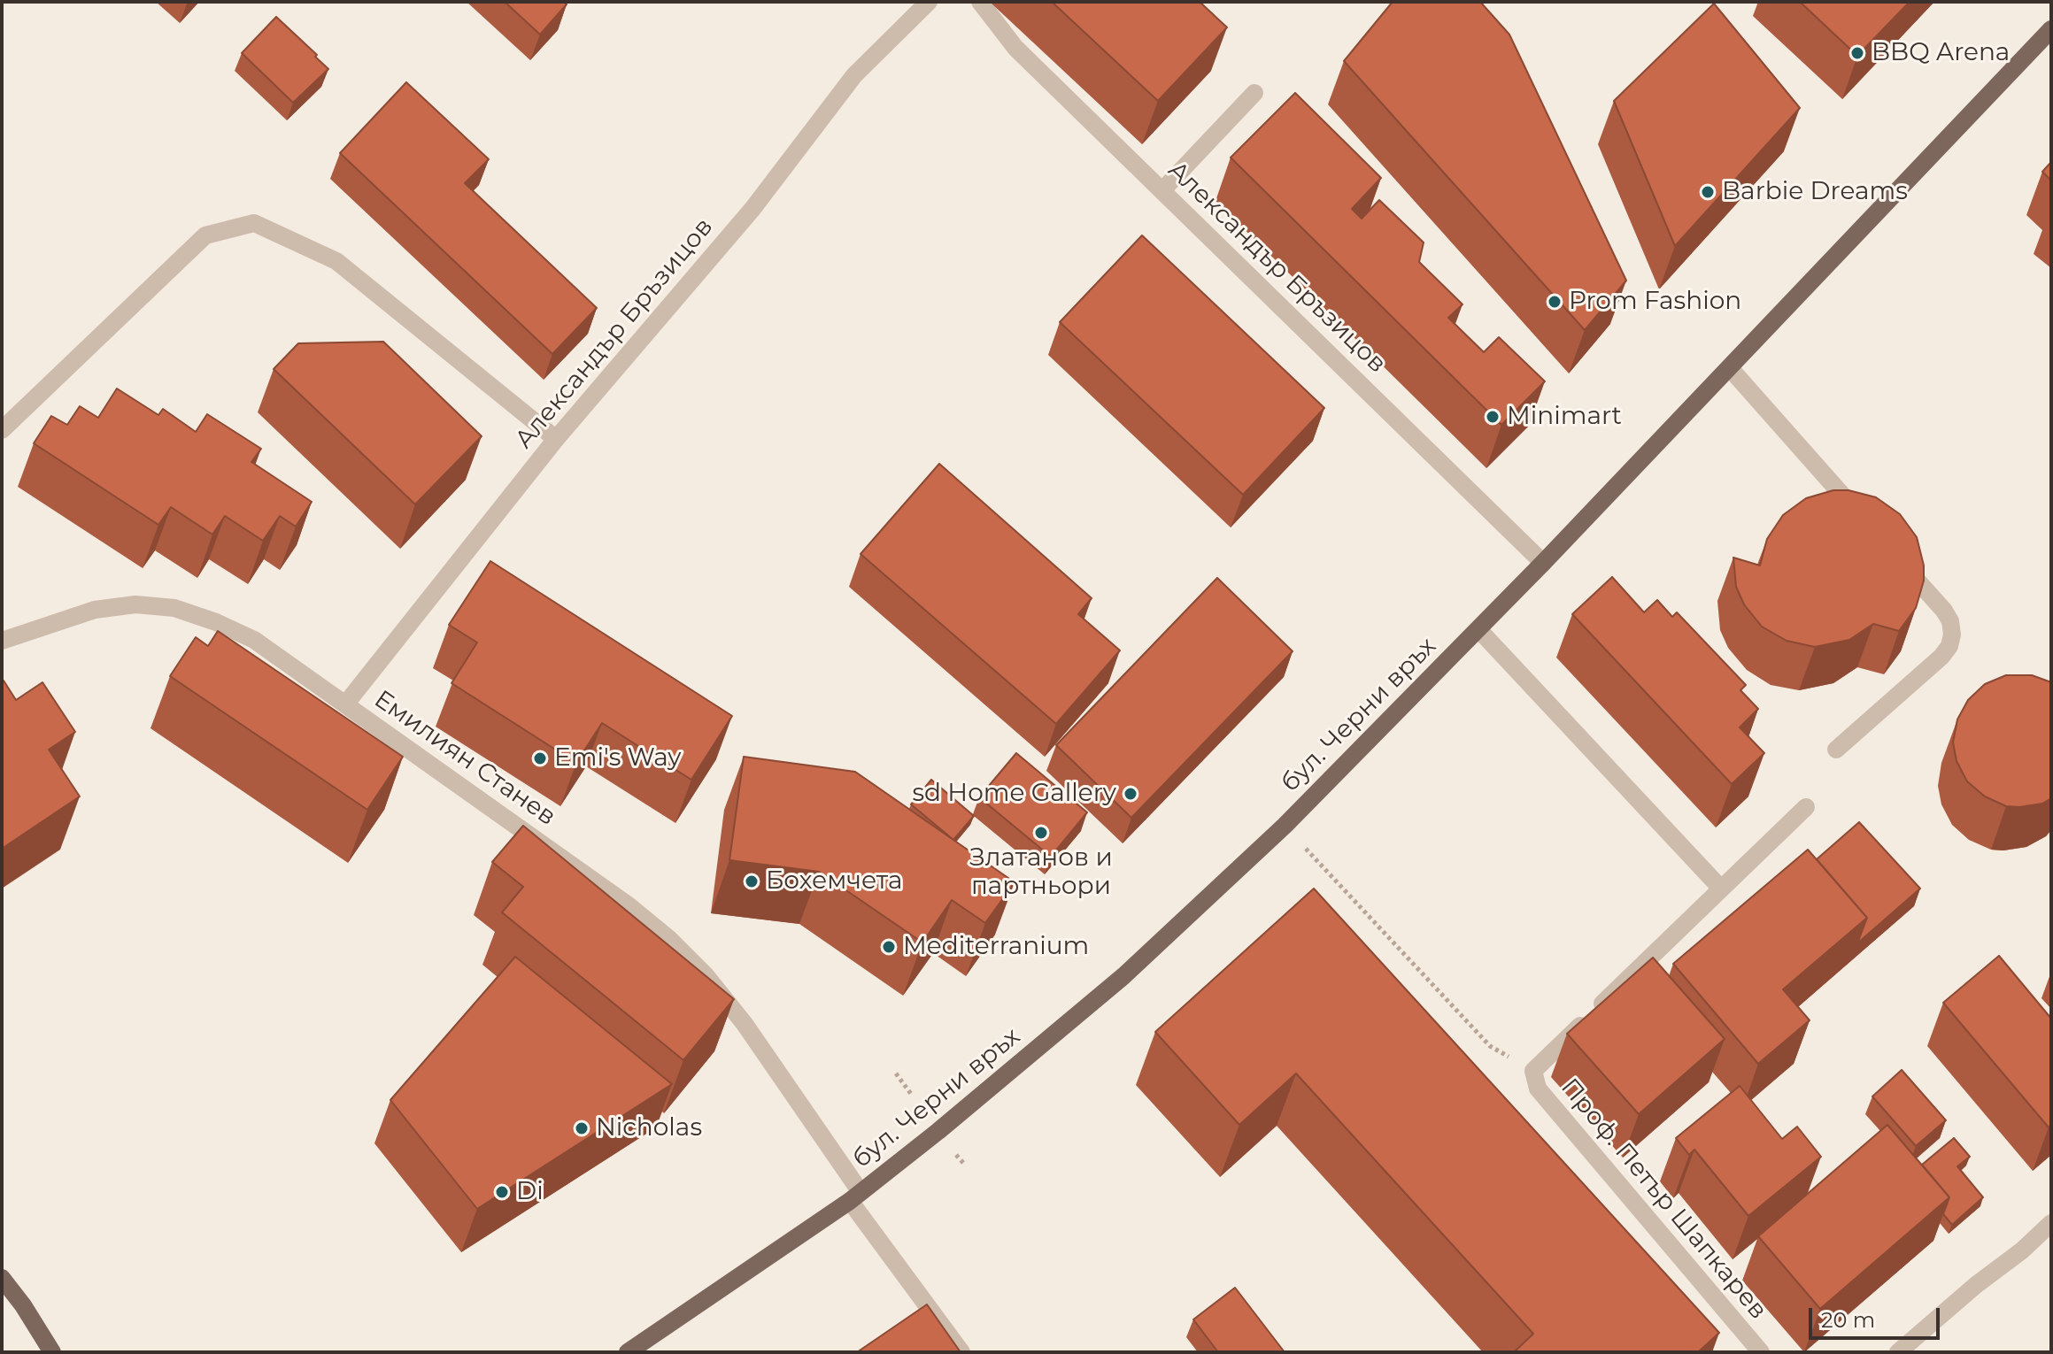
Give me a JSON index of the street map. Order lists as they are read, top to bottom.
{
  "streets": {
    "main road": ["бул. Черни връх"],
    "street": ["Александър Бръзицов", "Емилиян Станев", "Проф. Петър Шапкарев"]
  },
  "crossings": [
    ["Александър Бръзицов", "бул. Черни връх"],
    ["Александър Бръзицов", "Емилиян Станев"],
    ["бул. Черни връх", "Емилиян Станев"]
  ],
  "places": [
    "BBQ Arena",
    "Barbie Dreams",
    "Prom Fashion",
    "Minimart",
    "Emi's Way",
    "sd Home Gallery",
    "Златанов и партньори",
    "Бохемчета",
    "Mediterranium",
    "Nicholas",
    "Di"
  ],
  "scale_bar": "20 m"
}
